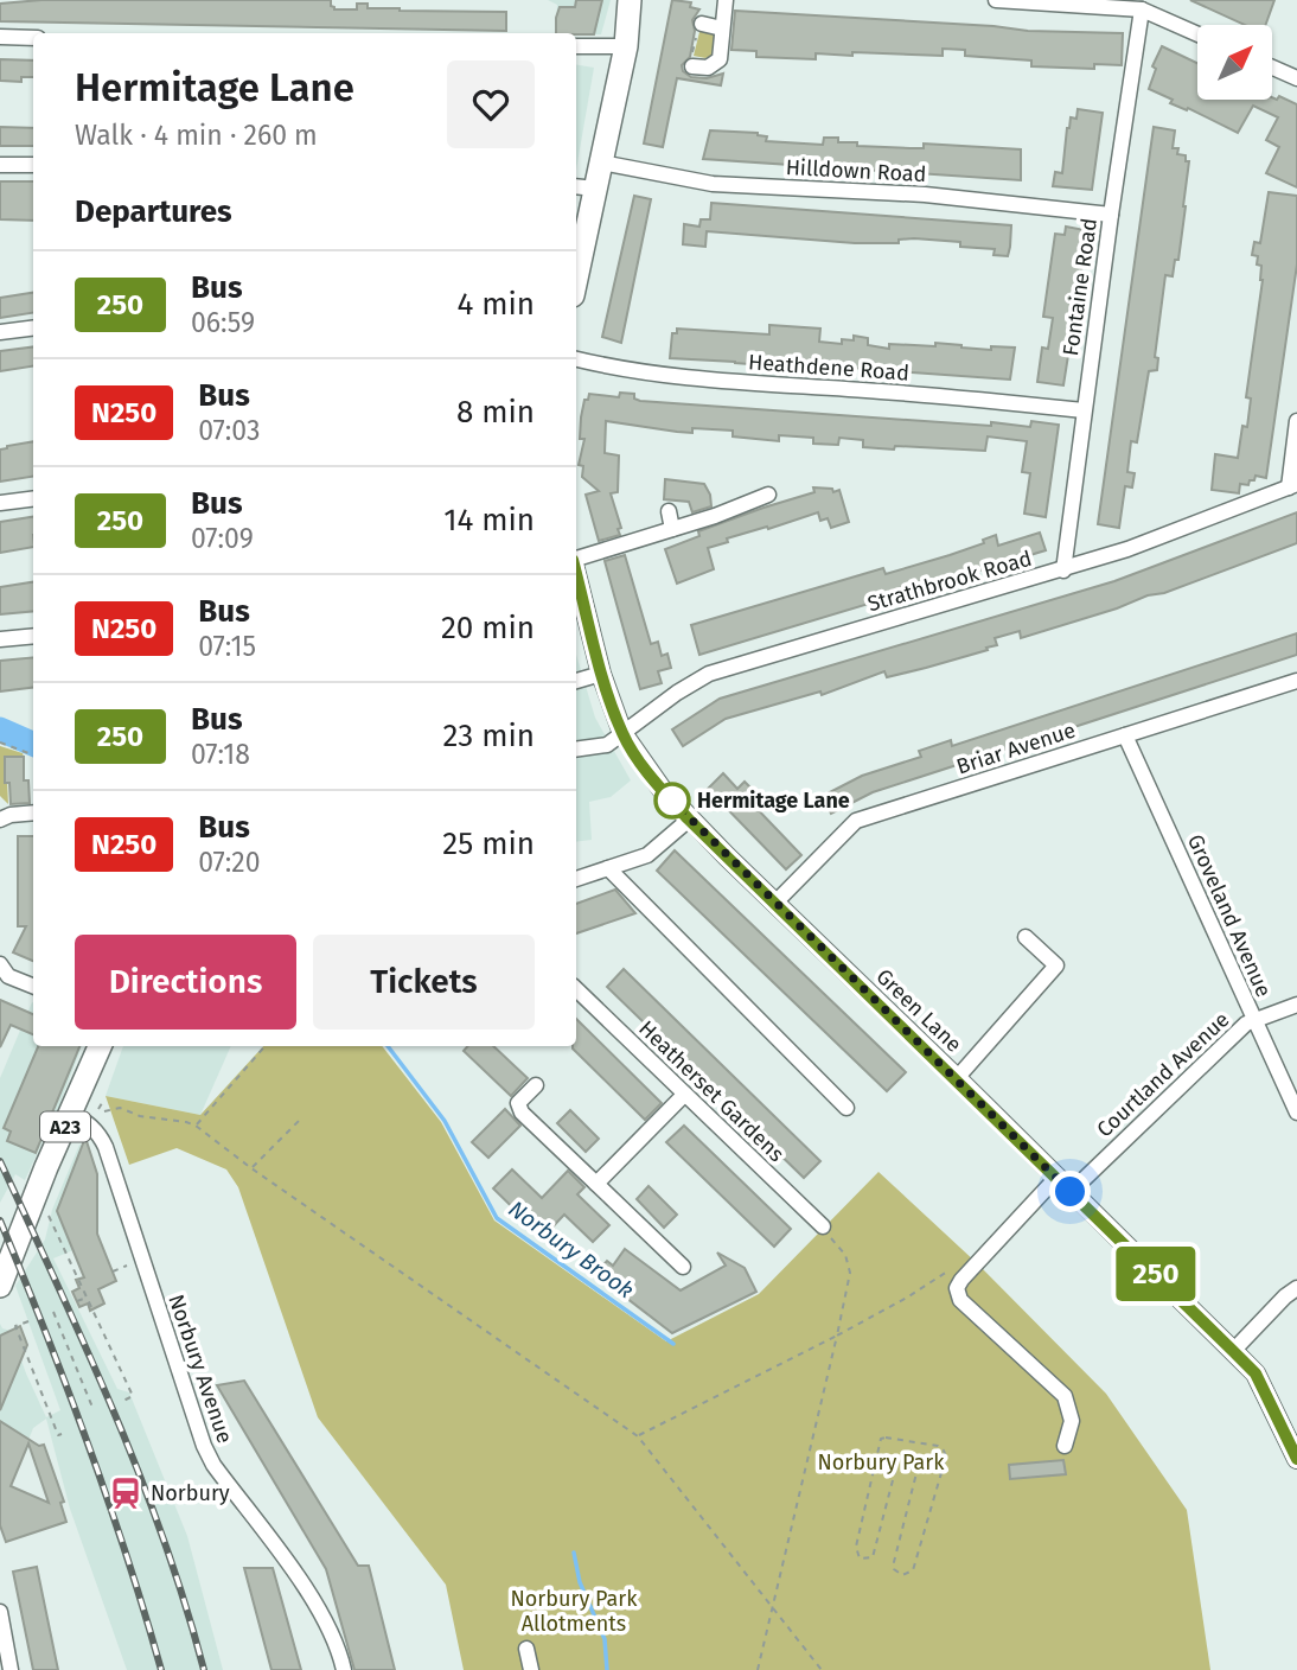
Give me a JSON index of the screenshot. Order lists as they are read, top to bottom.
{
  "streets": {
    "highway": ["A23"],
    "main road": ["Green Lane"],
    "street": [
      "Hilldown Road",
      "Fontaine Road",
      "Heathdene Road",
      "Strathbrook Road",
      "Briar Avenue",
      "Groveland Avenue",
      "Courtland Avenue",
      "Heatherset Gardens",
      "Norbury Avenue"
    ]
  },
  "crossings": [
    ["Hilldown Road", "Fontaine Road"],
    ["Fontaine Road", "Heathdene Road"],
    ["Fontaine Road", "Strathbrook Road"],
    ["Strathbrook Road", "Green Lane"],
    ["Briar Avenue", "Groveland Avenue"],
    ["Briar Avenue", "Green Lane"],
    ["Groveland Avenue", "Courtland Avenue"],
    ["Green Lane", "Courtland Avenue"],
    ["A23", "Norbury Avenue"]
  ],
  "water": ["Norbury Brook"],
  "parks": ["Norbury Park", "Norbury Park Allotments"],
  "places": {
    "other": ["Hermitage Lane"],
    "station": ["Norbury"]
  },
  "lines": ["bus line 250"],
  "north": "top right",
  "page": {
    "on_map": "250",
    "heading": [
      ["Hermitage Lane", "Walk · 4 min · 260 m"],
      "Departures"
    ],
    "list": [
      {
        "mark": "250",
        "name": "Bus",
        "note": "06:59",
        "value": "4 min"
      },
      {
        "mark": "N250",
        "name": "Bus",
        "note": "07:03",
        "value": "8 min"
      },
      {
        "mark": "250",
        "name": "Bus",
        "note": "07:09",
        "value": "14 min"
      },
      {
        "mark": "N250",
        "name": "Bus",
        "note": "07:15",
        "value": "20 min"
      },
      {
        "mark": "250",
        "name": "Bus",
        "note": "07:18",
        "value": "23 min"
      },
      {
        "mark": "N250",
        "name": "Bus",
        "note": "07:20",
        "value": "25 min"
      }
    ],
    "buttons": ["Directions", "Tickets"]
  }
}
